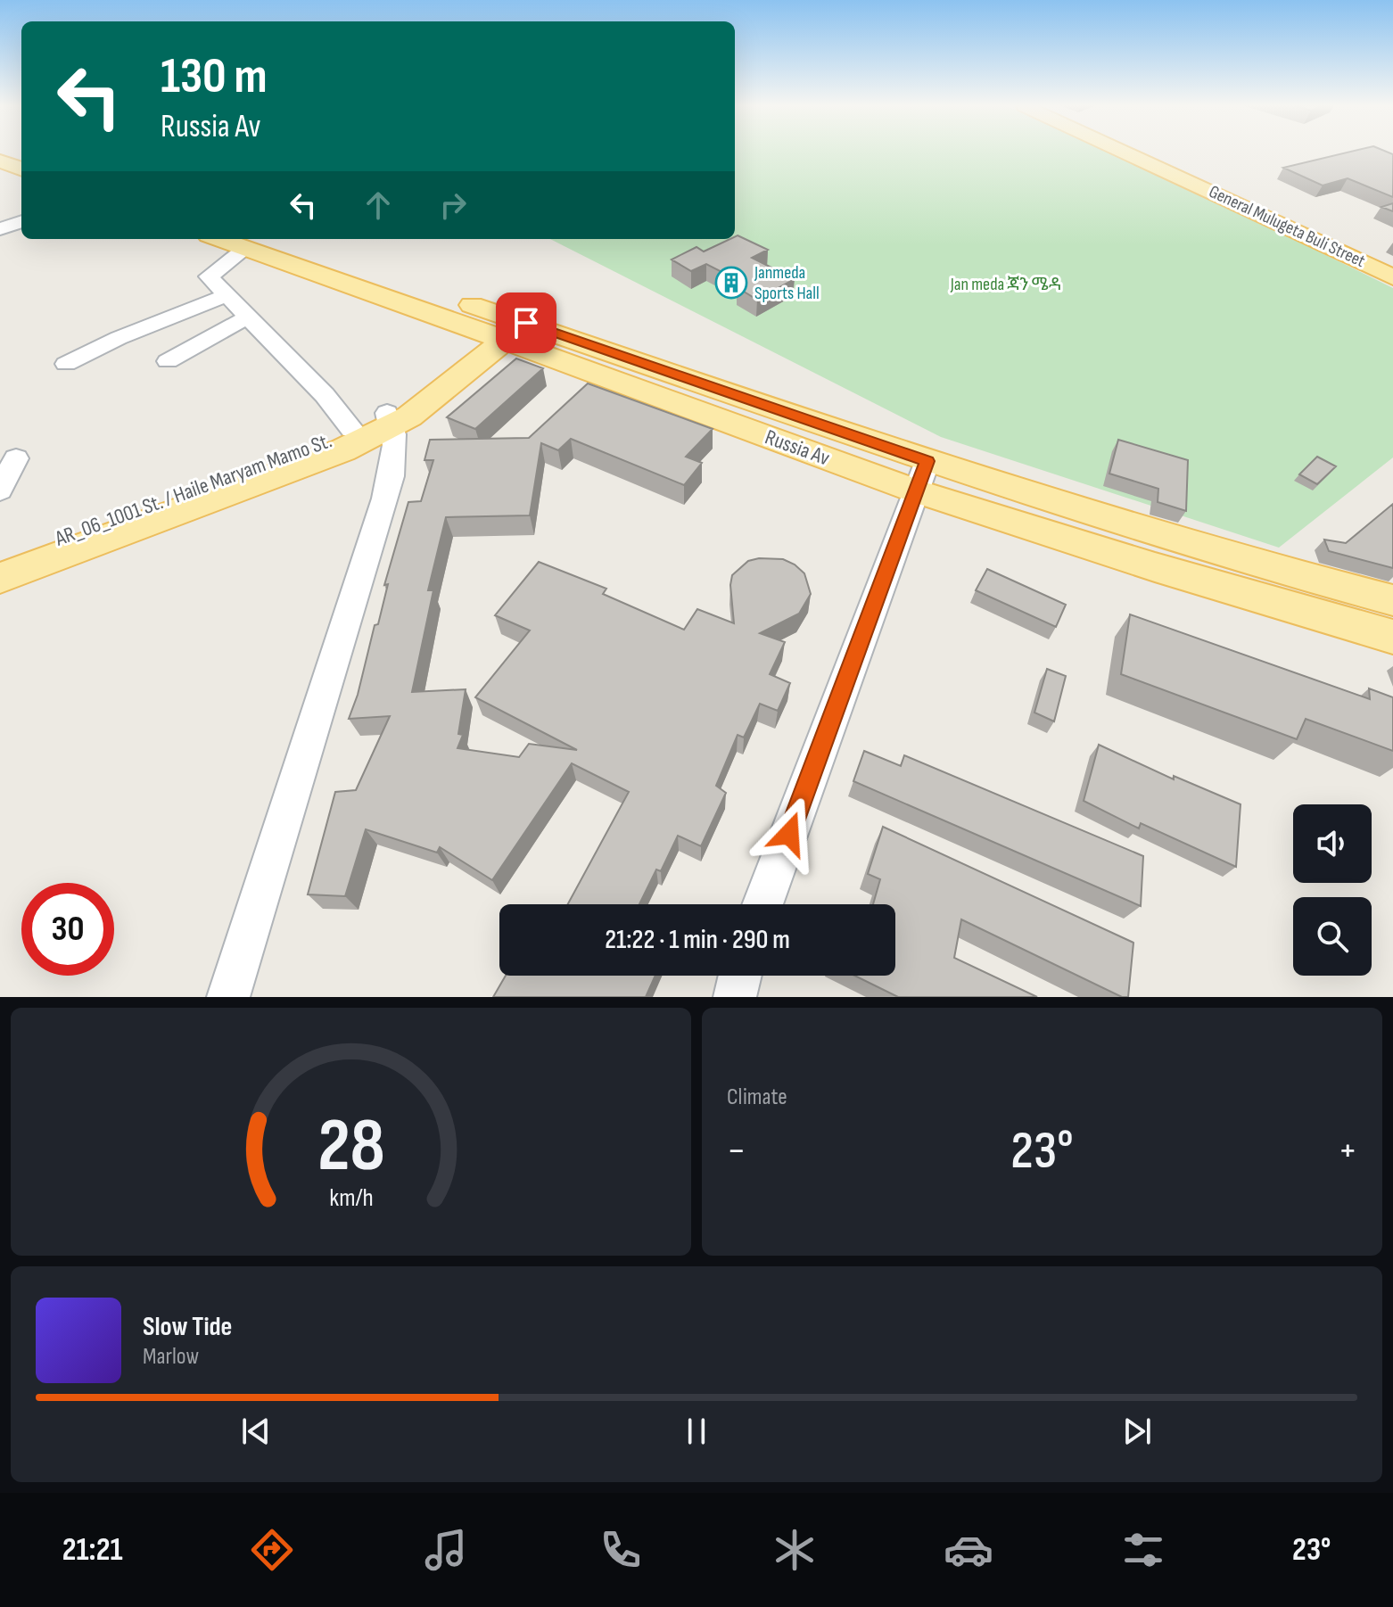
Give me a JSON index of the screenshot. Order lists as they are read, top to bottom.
{
  "streets": {
    "main road": ["General Mulugeta Buli Street", "Russia Av", "AR_06_1001 St. / Haile Maryam Mamo St."]
  },
  "parks": ["Jan meda ጃን ሜዳ"],
  "places": {
    "building": ["Janmeda Sports Hall"]
  },
  "page": {
    "turn": ["130 m", "Russia Av"],
    "limit": "30",
    "trip": "21:22 · 1 min · 290 m",
    "tile": "Climate",
    "heat": ["−", "23°", "+"],
    "song": ["Slow Tide", "Marlow"],
    "tabs": ["21:21", "23°"],
    "gauge": ["28", "km/h"]
  }
}
